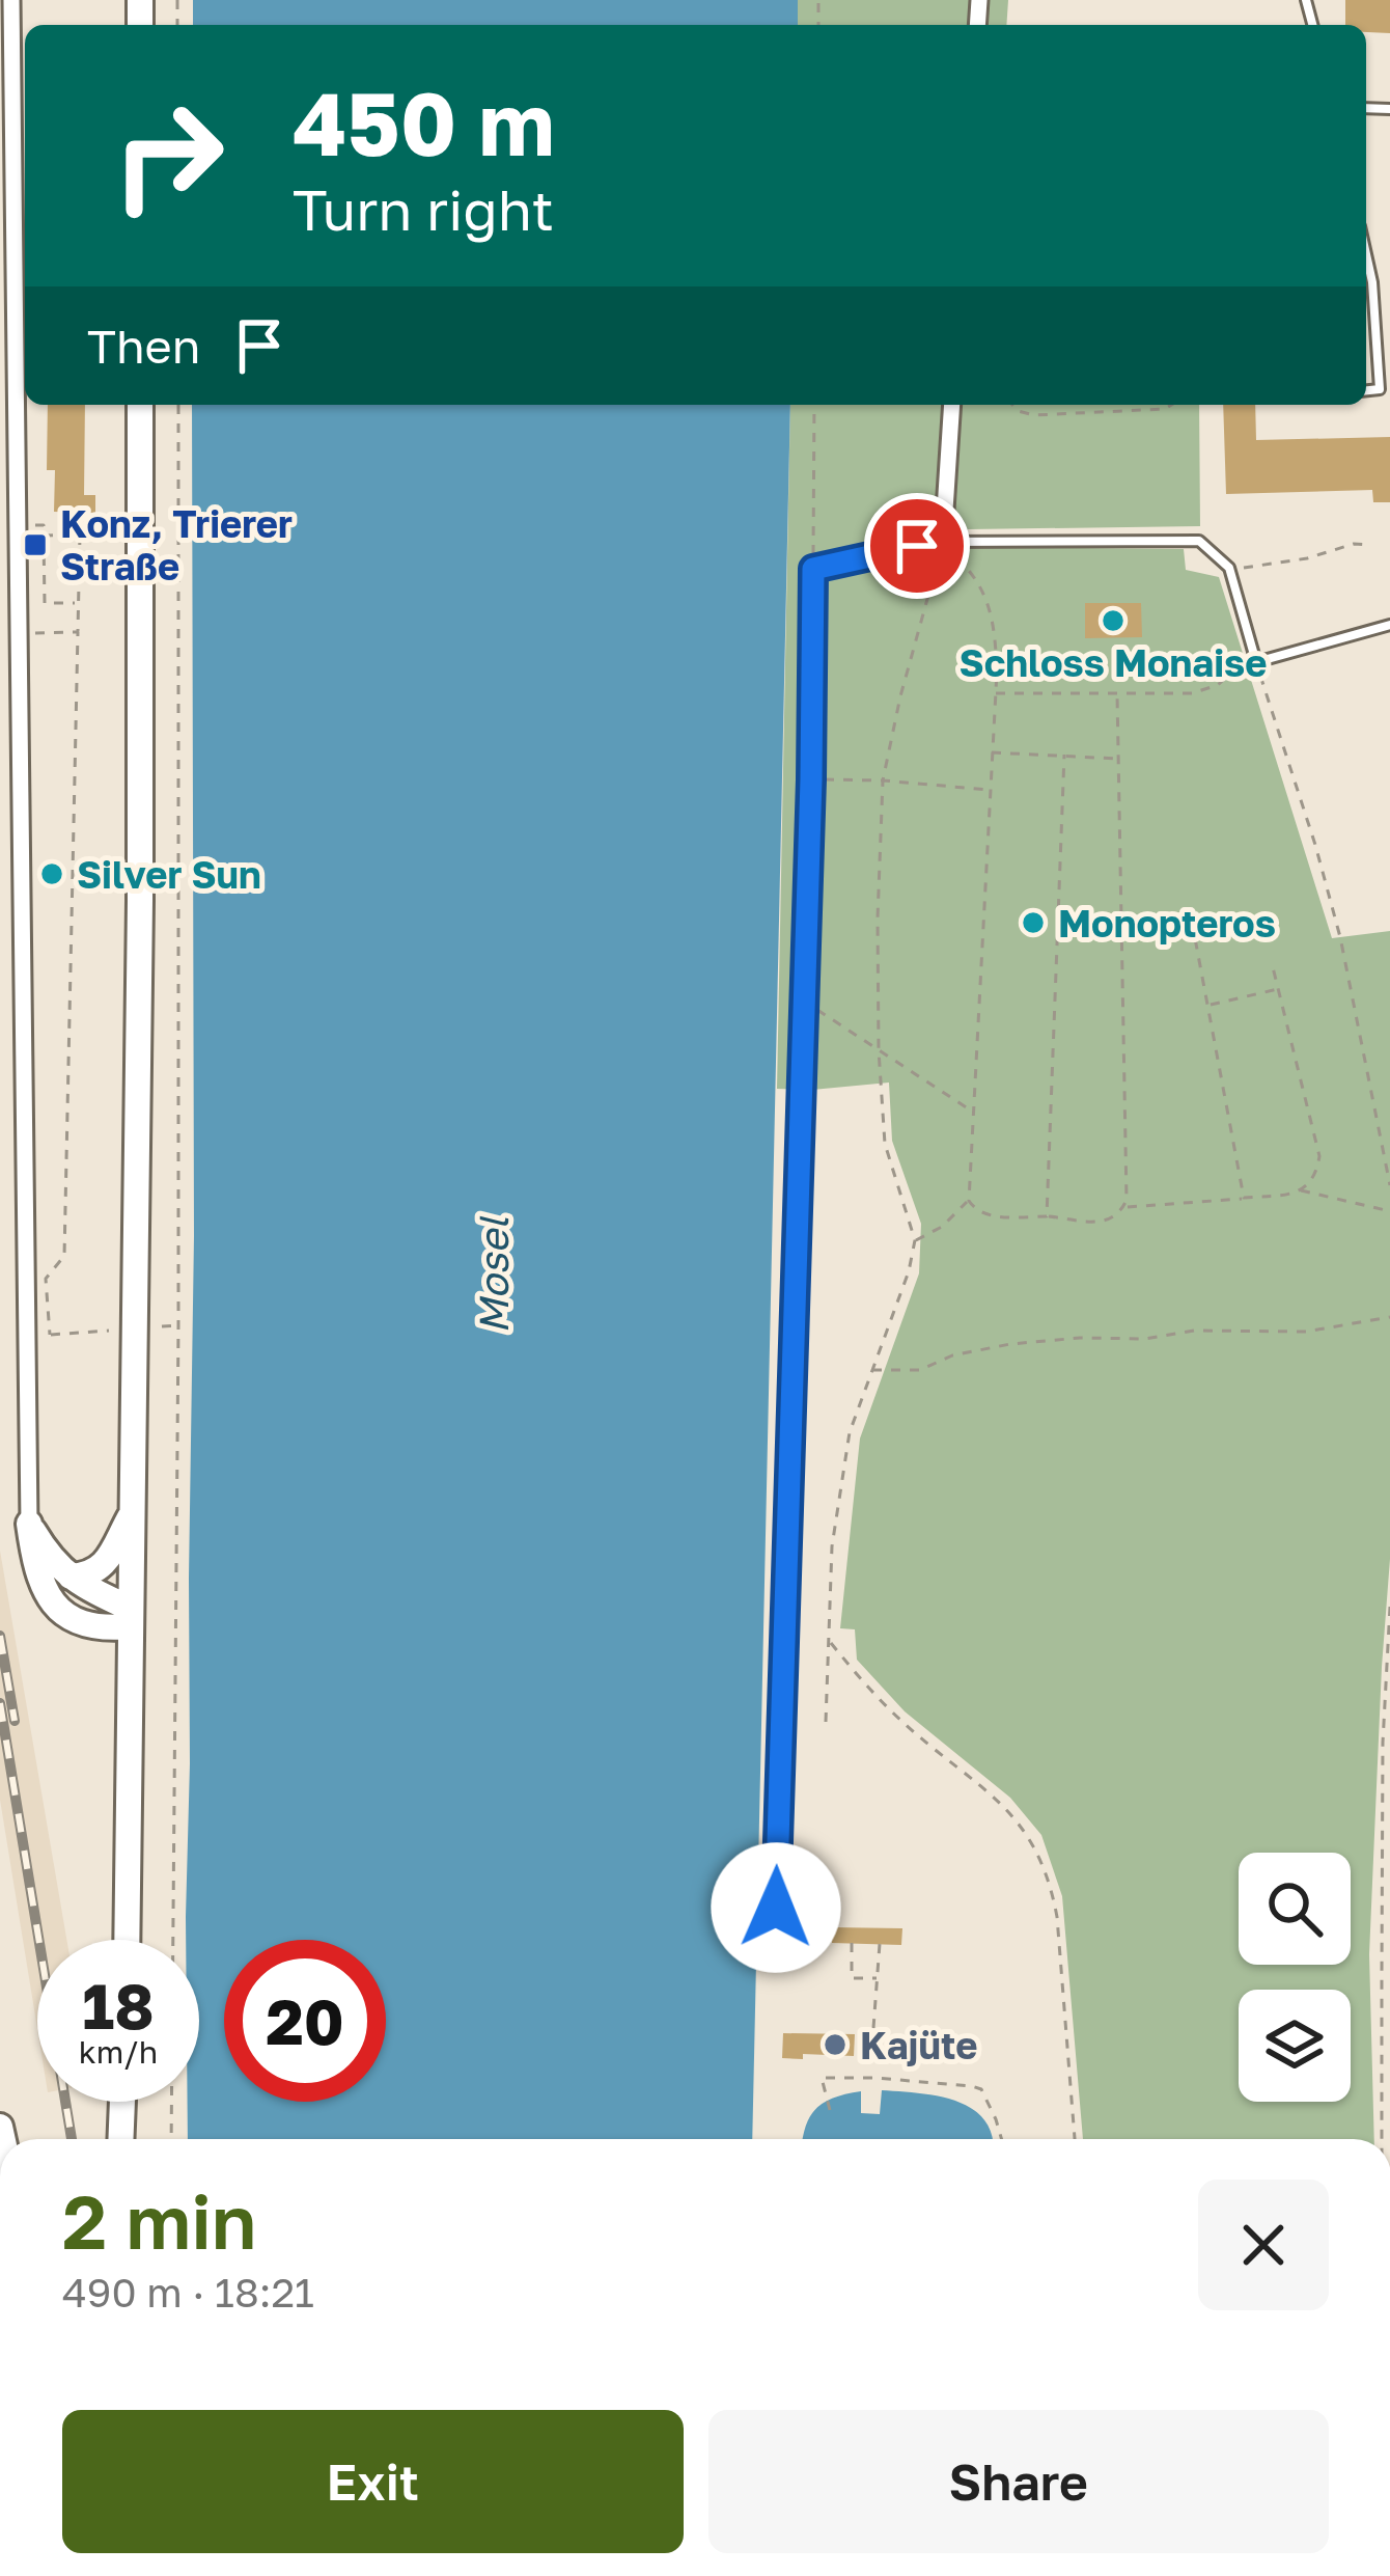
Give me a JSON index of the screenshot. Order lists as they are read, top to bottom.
{
  "water": ["Mosel"],
  "places": {
    "transit": ["Konz, Trierer Straße"],
    "other": [
      "Schloss Monaise",
      "Silver Sun",
      "Monopteros",
      "Kajüte"
    ]
  },
  "page": {
    "turn": ["450 m", "Turn right"],
    "then": "Then",
    "speed": "18 km/h",
    "limit": "20",
    "heading": ["2 min", "490 m · 18:21"],
    "buttons": ["Exit", "Share"]
  }
}
